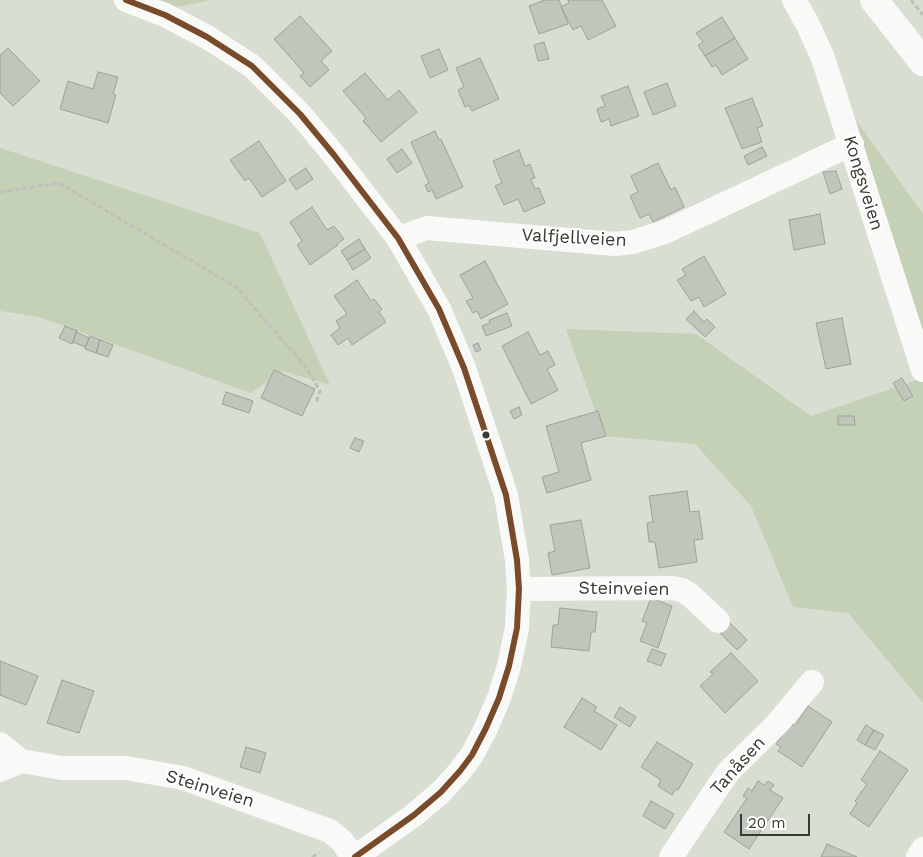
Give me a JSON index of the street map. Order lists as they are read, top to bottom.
{
  "streets": {
    "street": [
      "Kongsveien",
      "Valfjellveien",
      "Steinveien",
      "Tanåsen"
    ]
  },
  "crossings": [
    ["Kongsveien", "Valfjellveien"]
  ],
  "scale_bar": "20 m"
}
